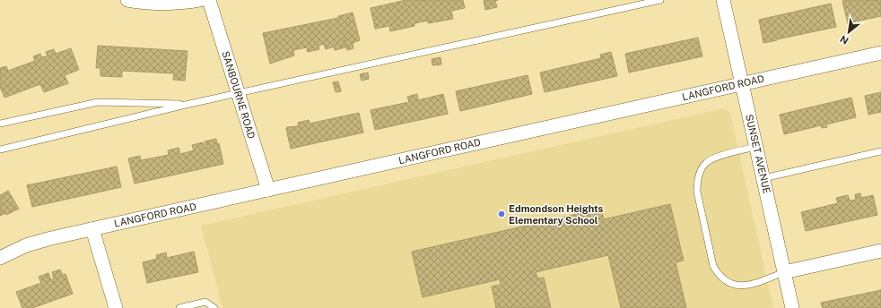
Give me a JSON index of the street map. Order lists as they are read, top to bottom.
{
  "streets": {
    "street": ["LANGFORD ROAD", "SANBOURNE ROAD", "SUNSET AVENUE"]
  },
  "crossings": [
    ["LANGFORD ROAD", "SANBOURNE ROAD"],
    ["LANGFORD ROAD", "SUNSET AVENUE"]
  ],
  "places": ["Edmondson Heights Elementary School"],
  "north": "bottom left"
}
